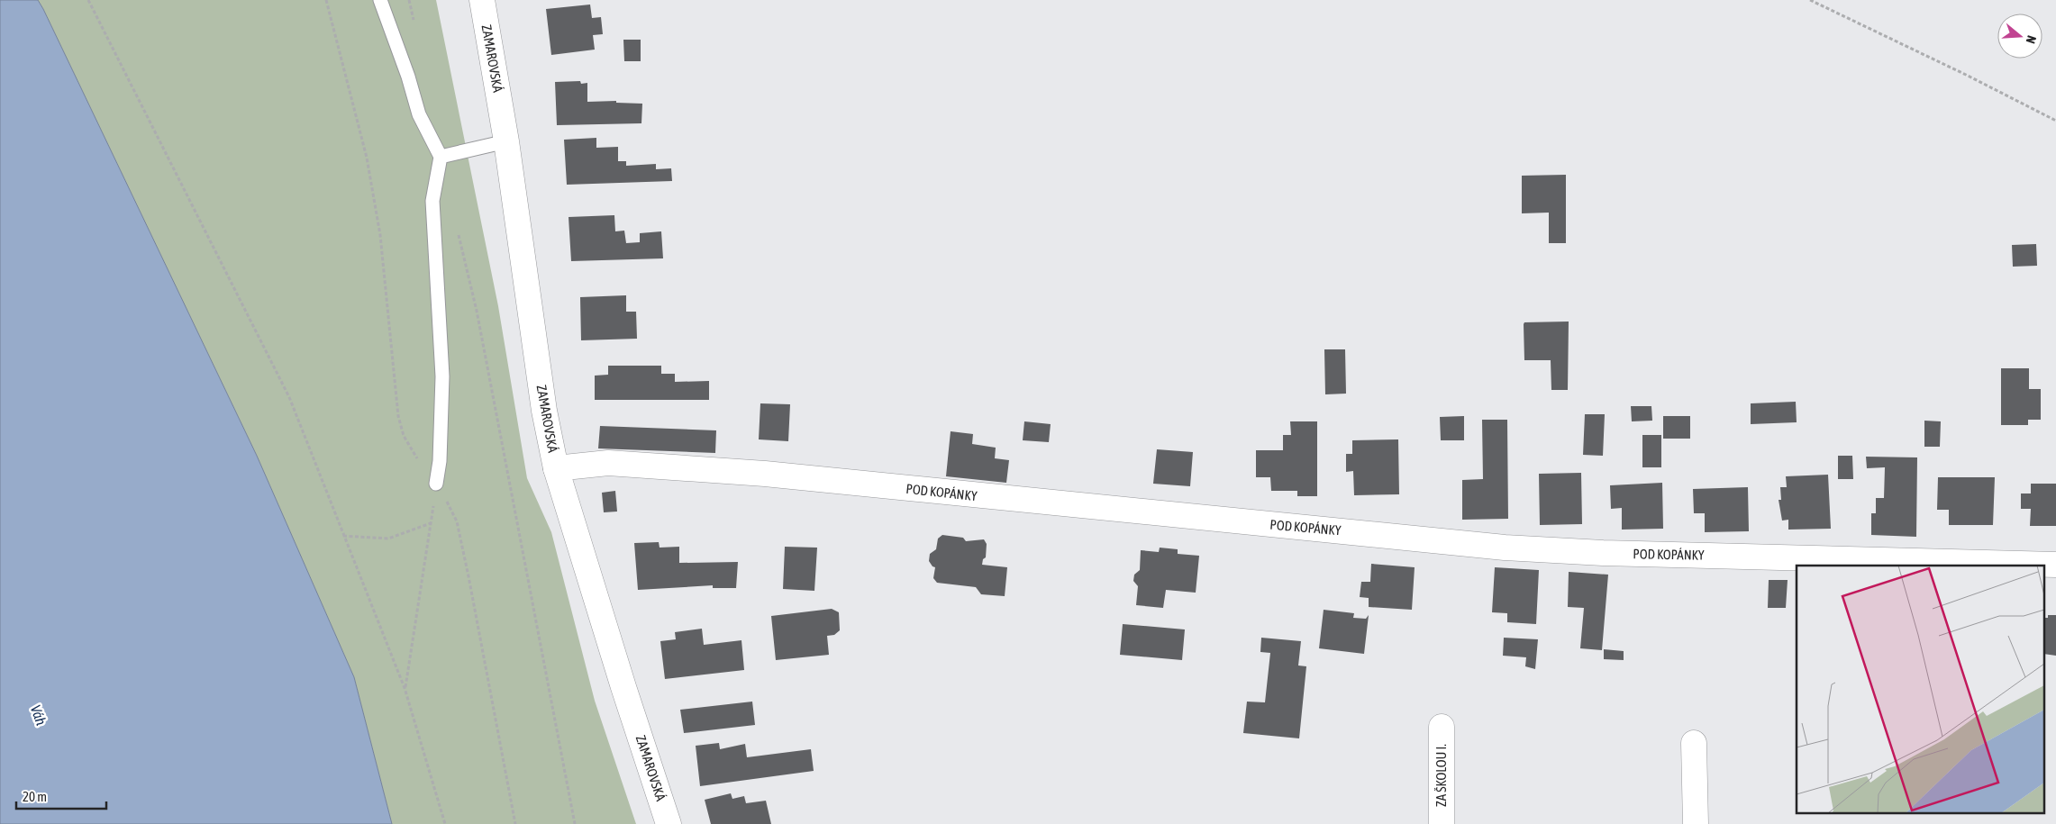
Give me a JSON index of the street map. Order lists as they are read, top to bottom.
{
  "streets": {
    "street": ["ZAMAROVSKÁ", "POD KOPÁNKY", "ZA ŠKOLOU I."]
  },
  "crossings": [
    ["ZAMAROVSKÁ", "POD KOPÁNKY"]
  ],
  "water": ["Váh"],
  "scale_bar": "20 m",
  "north": "right"
}
